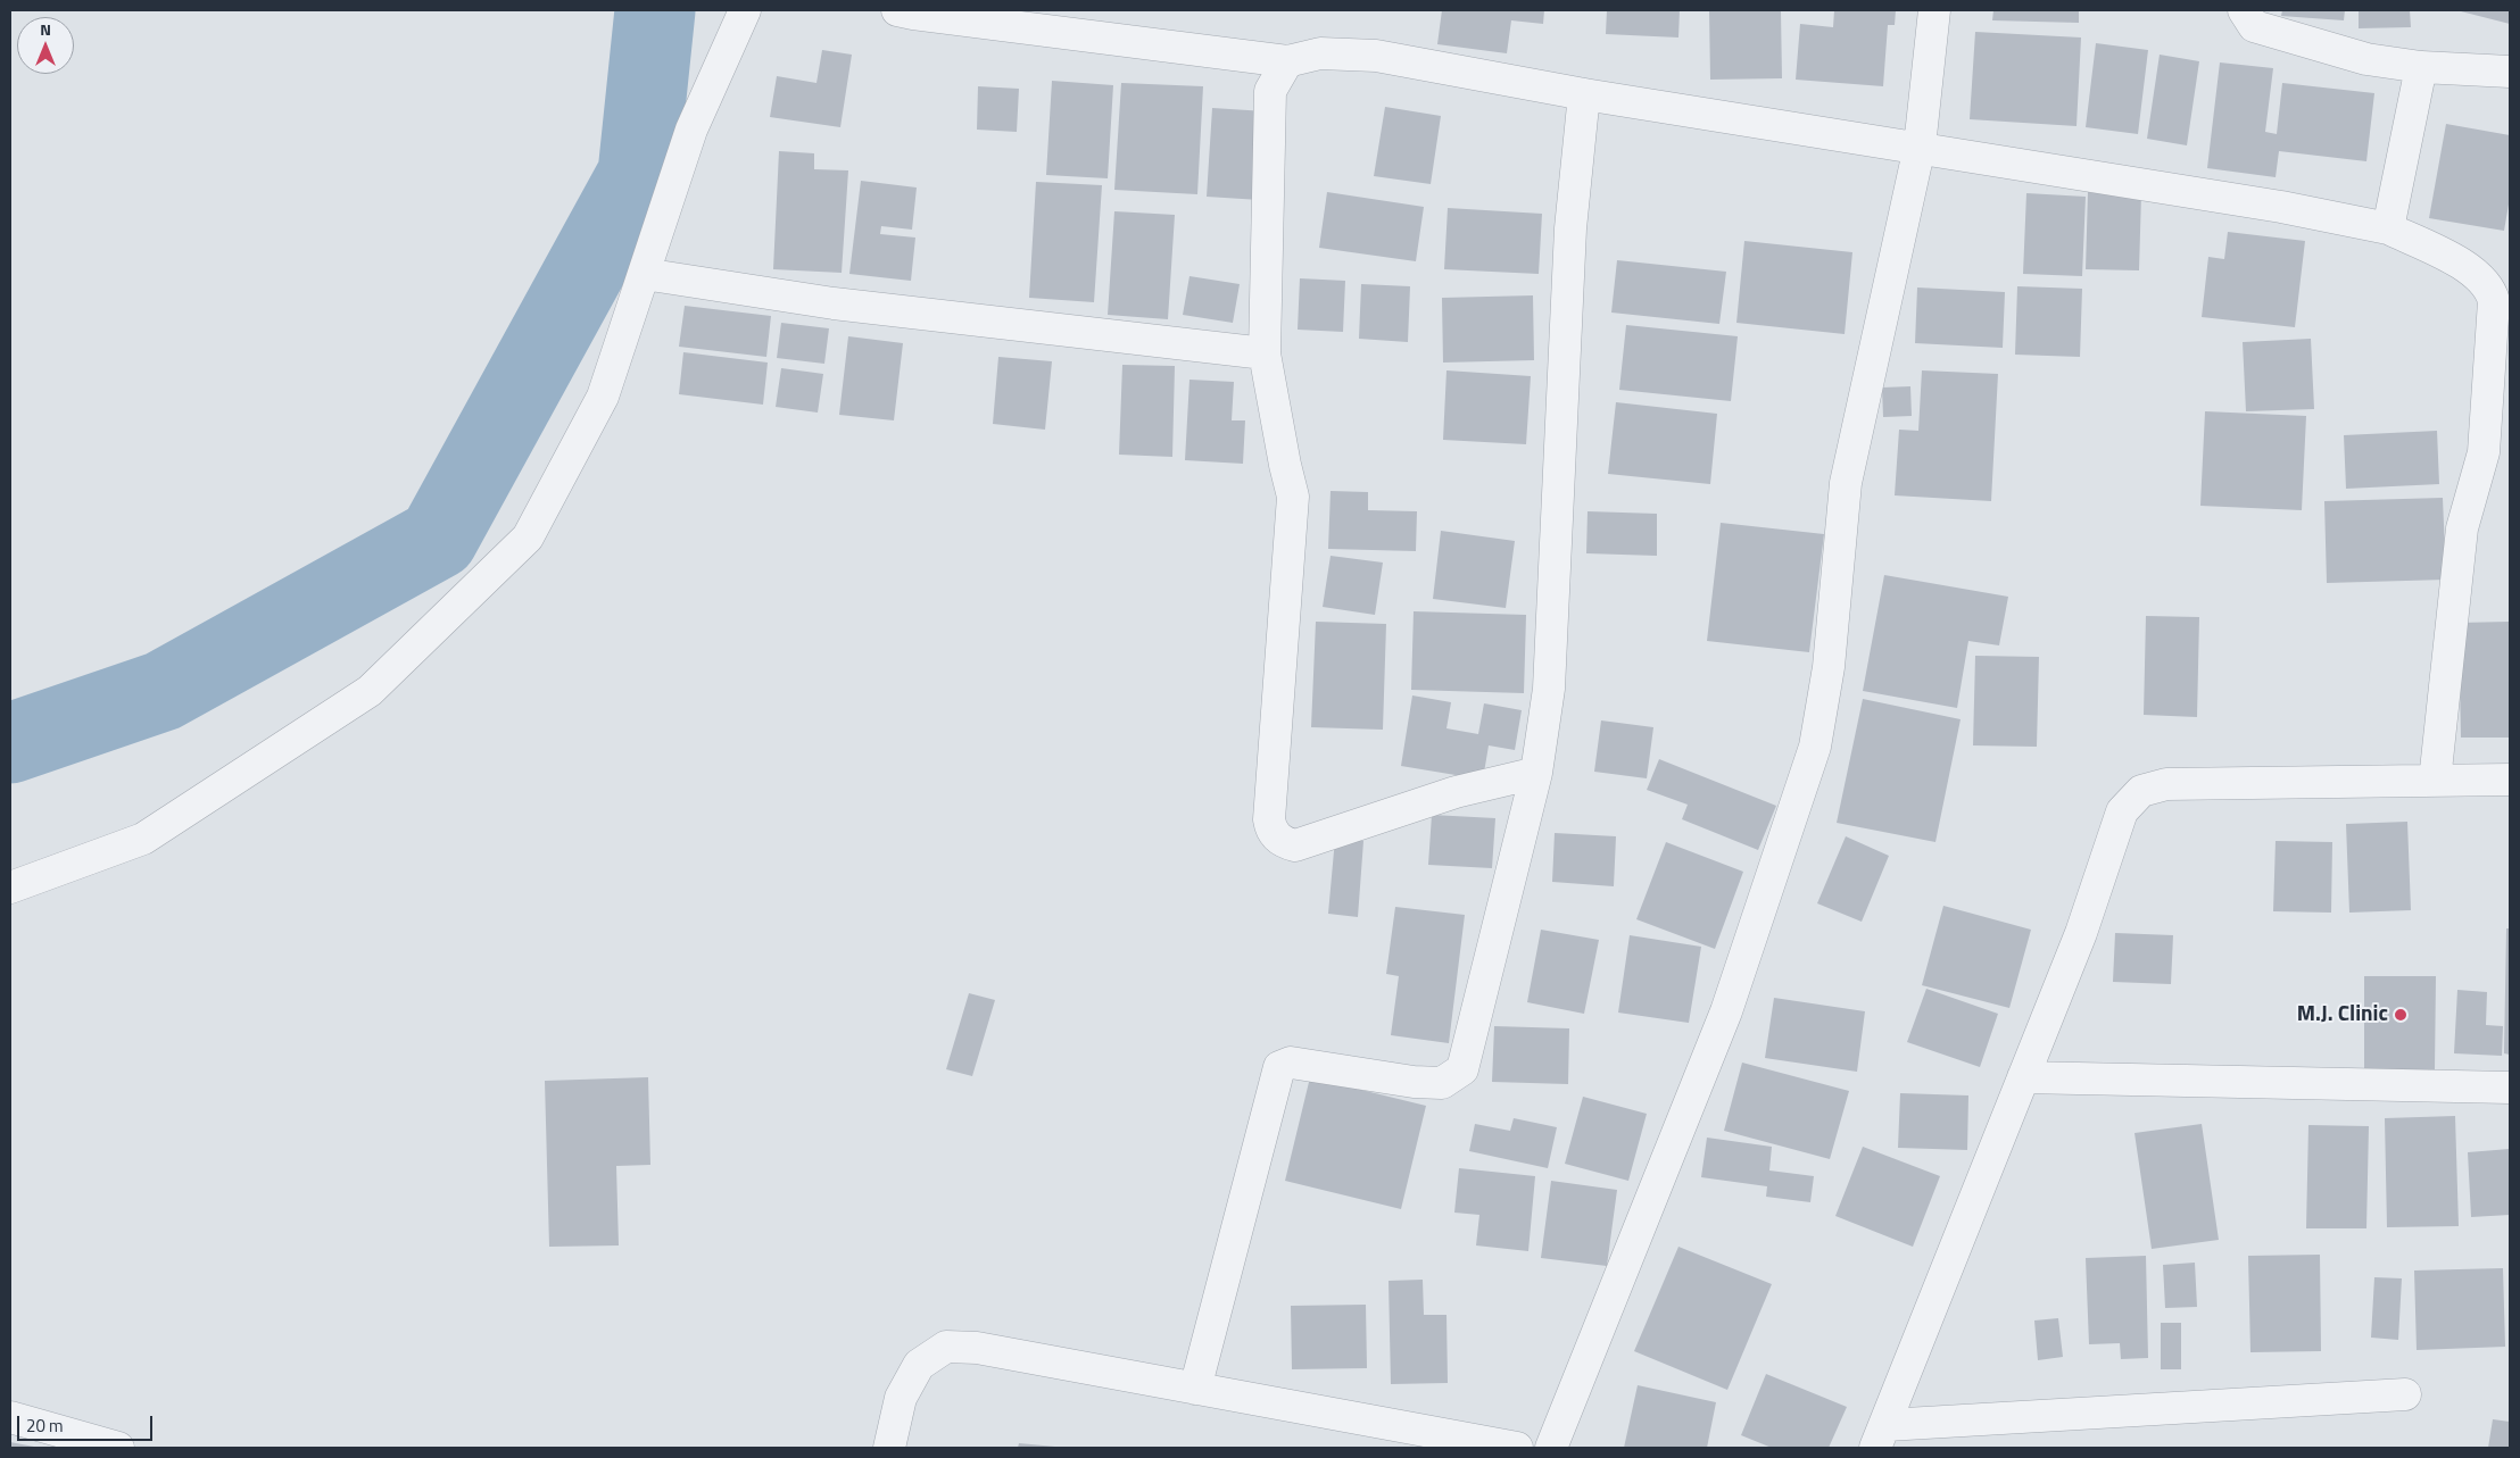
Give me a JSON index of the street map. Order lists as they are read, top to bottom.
{
  "places": ["M.J. Clinic"],
  "scale_bar": "20 m",
  "north": "top"
}
